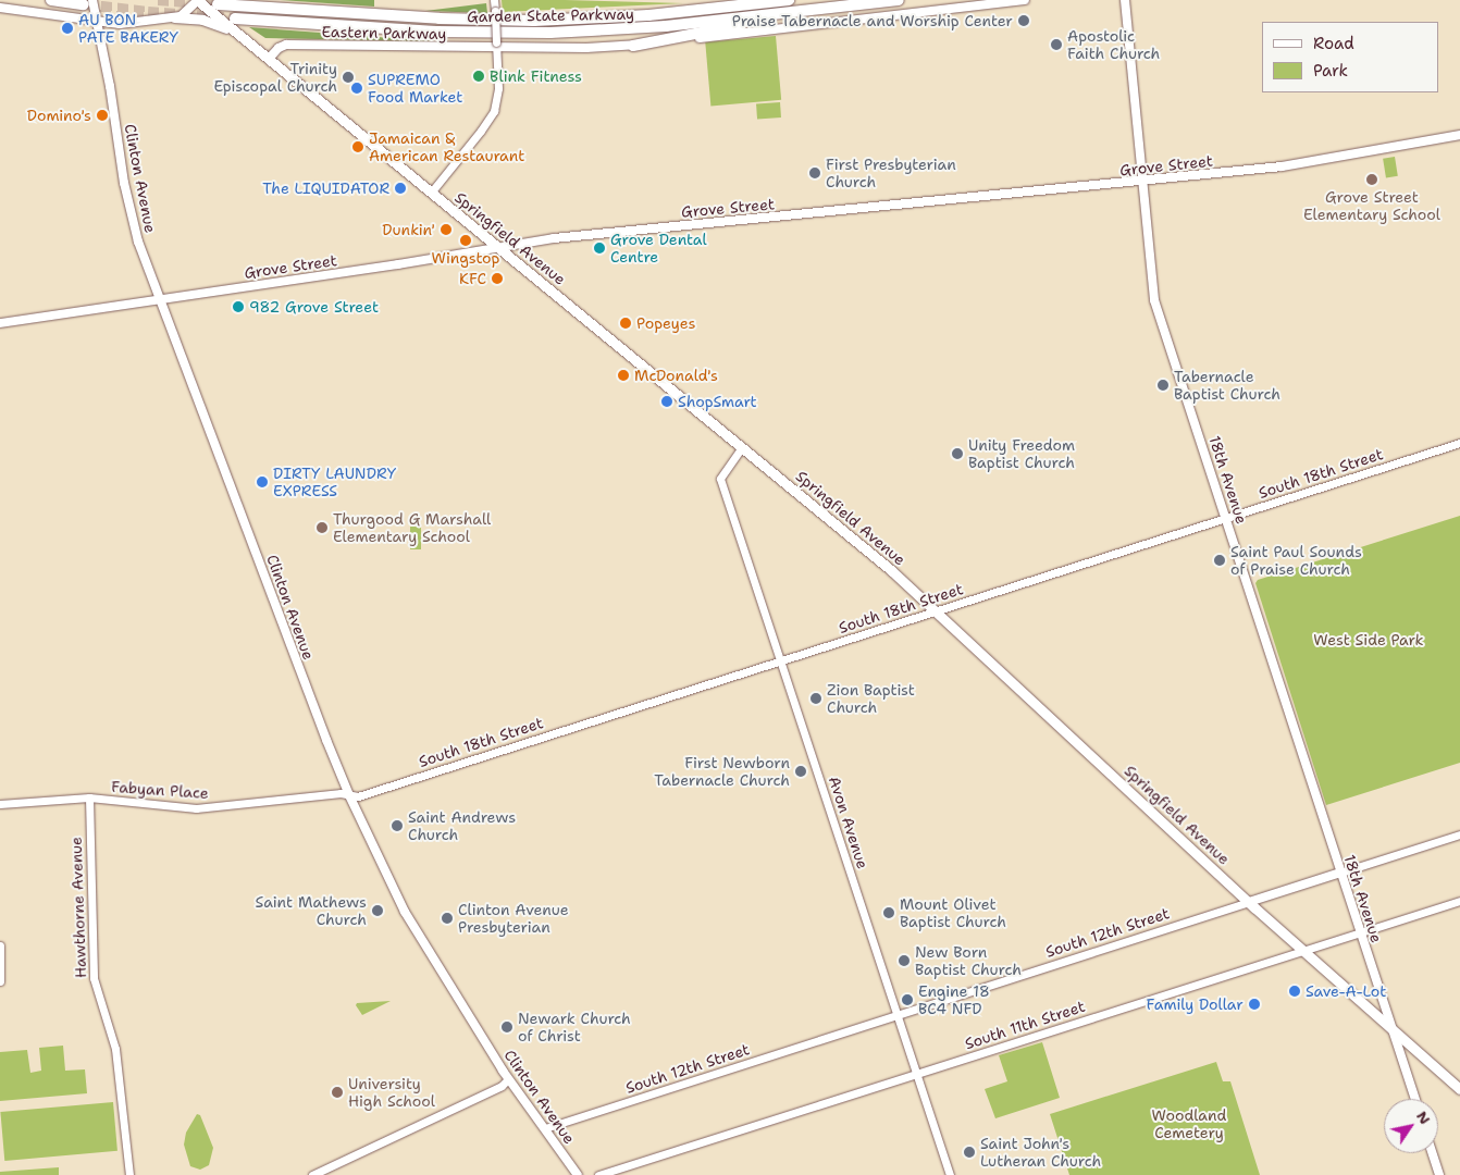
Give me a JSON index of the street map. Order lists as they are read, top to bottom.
{
  "streets": {
    "highway": ["Garden State Parkway"],
    "main road": [
      "Eastern Parkway",
      "Grove Street",
      "Clinton Avenue",
      "Springfield Avenue",
      "18th Avenue",
      "South 12th Street"
    ],
    "street": [
      "South 18th Street",
      "Fabyan Place",
      "Avon Avenue",
      "Hawthorne Avenue",
      "South 11th Street"
    ]
  },
  "crossings": [
    ["Eastern Parkway", "Springfield Avenue"],
    ["Grove Street", "Clinton Avenue"],
    ["Grove Street", "Springfield Avenue"],
    ["Grove Street", "18th Avenue"],
    ["Clinton Avenue", "South 18th Street"],
    ["Clinton Avenue", "Fabyan Place"],
    ["Clinton Avenue", "South 12th Street"],
    ["Springfield Avenue", "South 18th Street"],
    ["Springfield Avenue", "18th Avenue"],
    ["Springfield Avenue", "Avon Avenue"],
    ["Springfield Avenue", "South 12th Street"],
    ["Springfield Avenue", "South 11th Street"],
    ["South 18th Street", "18th Avenue"],
    ["South 18th Street", "Fabyan Place"],
    ["South 18th Street", "Avon Avenue"],
    ["18th Avenue", "South 12th Street"],
    ["18th Avenue", "South 11th Street"],
    ["Fabyan Place", "Hawthorne Avenue"],
    ["Avon Avenue", "South 12th Street"],
    ["Avon Avenue", "South 11th Street"]
  ],
  "parks": ["West Side Park", "Woodland Cemetery"],
  "places": [
    "Praise Tabernacle and Worship Center",
    "AU BON PATE BAKERY",
    "Apostolic Faith Church",
    "Blink Fitness",
    "Trinity Episcopal Church",
    "SUPREMO Food Market",
    "Domino's",
    "Jamaican & American Restaurant",
    "First Presbyterian Church",
    "Grove Street Elementary School",
    "The LIQUIDATOR",
    "Dunkin'",
    "Wingstop",
    "Grove Dental Centre",
    "KFC",
    "982 Grove Street",
    "Popeyes",
    "McDonald's",
    "Tabernacle Baptist Church",
    "ShopSmart",
    "Unity Freedom Baptist Church",
    "DIRTY LAUNDRY EXPRESS",
    "Thurgood G Marshall Elementary School",
    "Saint Paul Sounds of Praise Church",
    "Zion Baptist Church",
    "First Newborn Tabernacle Church",
    "Saint Andrews Church",
    "Saint Mathews Church",
    "Mount Olivet Baptist Church",
    "Clinton Avenue Presbyterian",
    "New Born Baptist Church",
    "Save-A-Lot",
    "Engine 18 BC4 NFD",
    "Family Dollar",
    "Newark Church of Christ",
    "University High School",
    "Saint John's Lutheran Church"
  ],
  "legend": ["Road", "Park"],
  "north": "top right"
}
